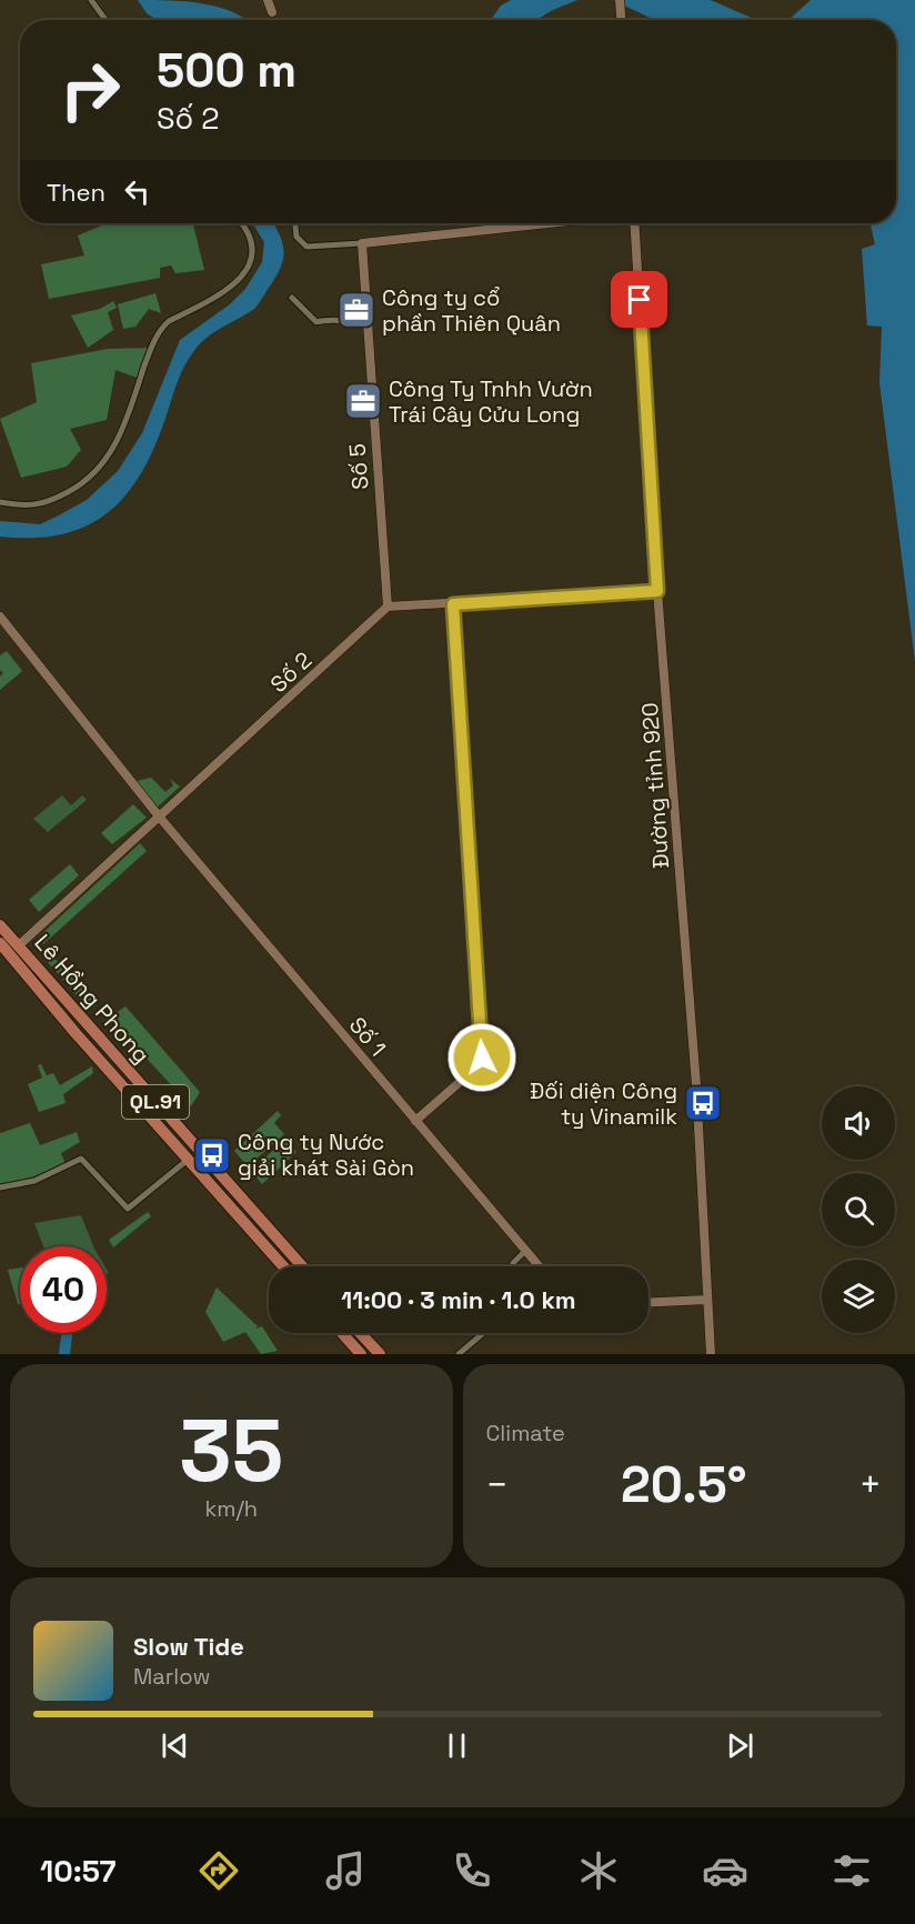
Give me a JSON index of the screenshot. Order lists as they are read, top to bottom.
{
  "streets": {
    "highway": ["Lê Hồng Phong", "QL.91"],
    "street": [
      "Số 5",
      "Số 2",
      "Đường tỉnh 920",
      "Số 1"
    ]
  },
  "crossings": [
    ["Số 5", "Số 2"],
    ["Số 2", "Lê Hồng Phong"],
    ["Số 2", "Số 1"]
  ],
  "places": {
    "office": ["Công ty cổ phần Thiên Quân", "Công Ty Tnhh Vườn Trái Cây Cửu Long"],
    "bus stop": ["Đối diện Công ty Vinamilk", "Công ty Nước giải khát Sài Gòn"]
  },
  "page": {
    "turn": ["500 m", "Số 2"],
    "then": "Then",
    "limit": "40",
    "trip": "11:00 · 3 min · 1.0 km",
    "tile": [
      ["35", "km/h"],
      "Climate"
    ],
    "heat": ["−", "20.5°", "+"],
    "song": ["Slow Tide", "Marlow"],
    "tabs": "10:57"
  }
}
